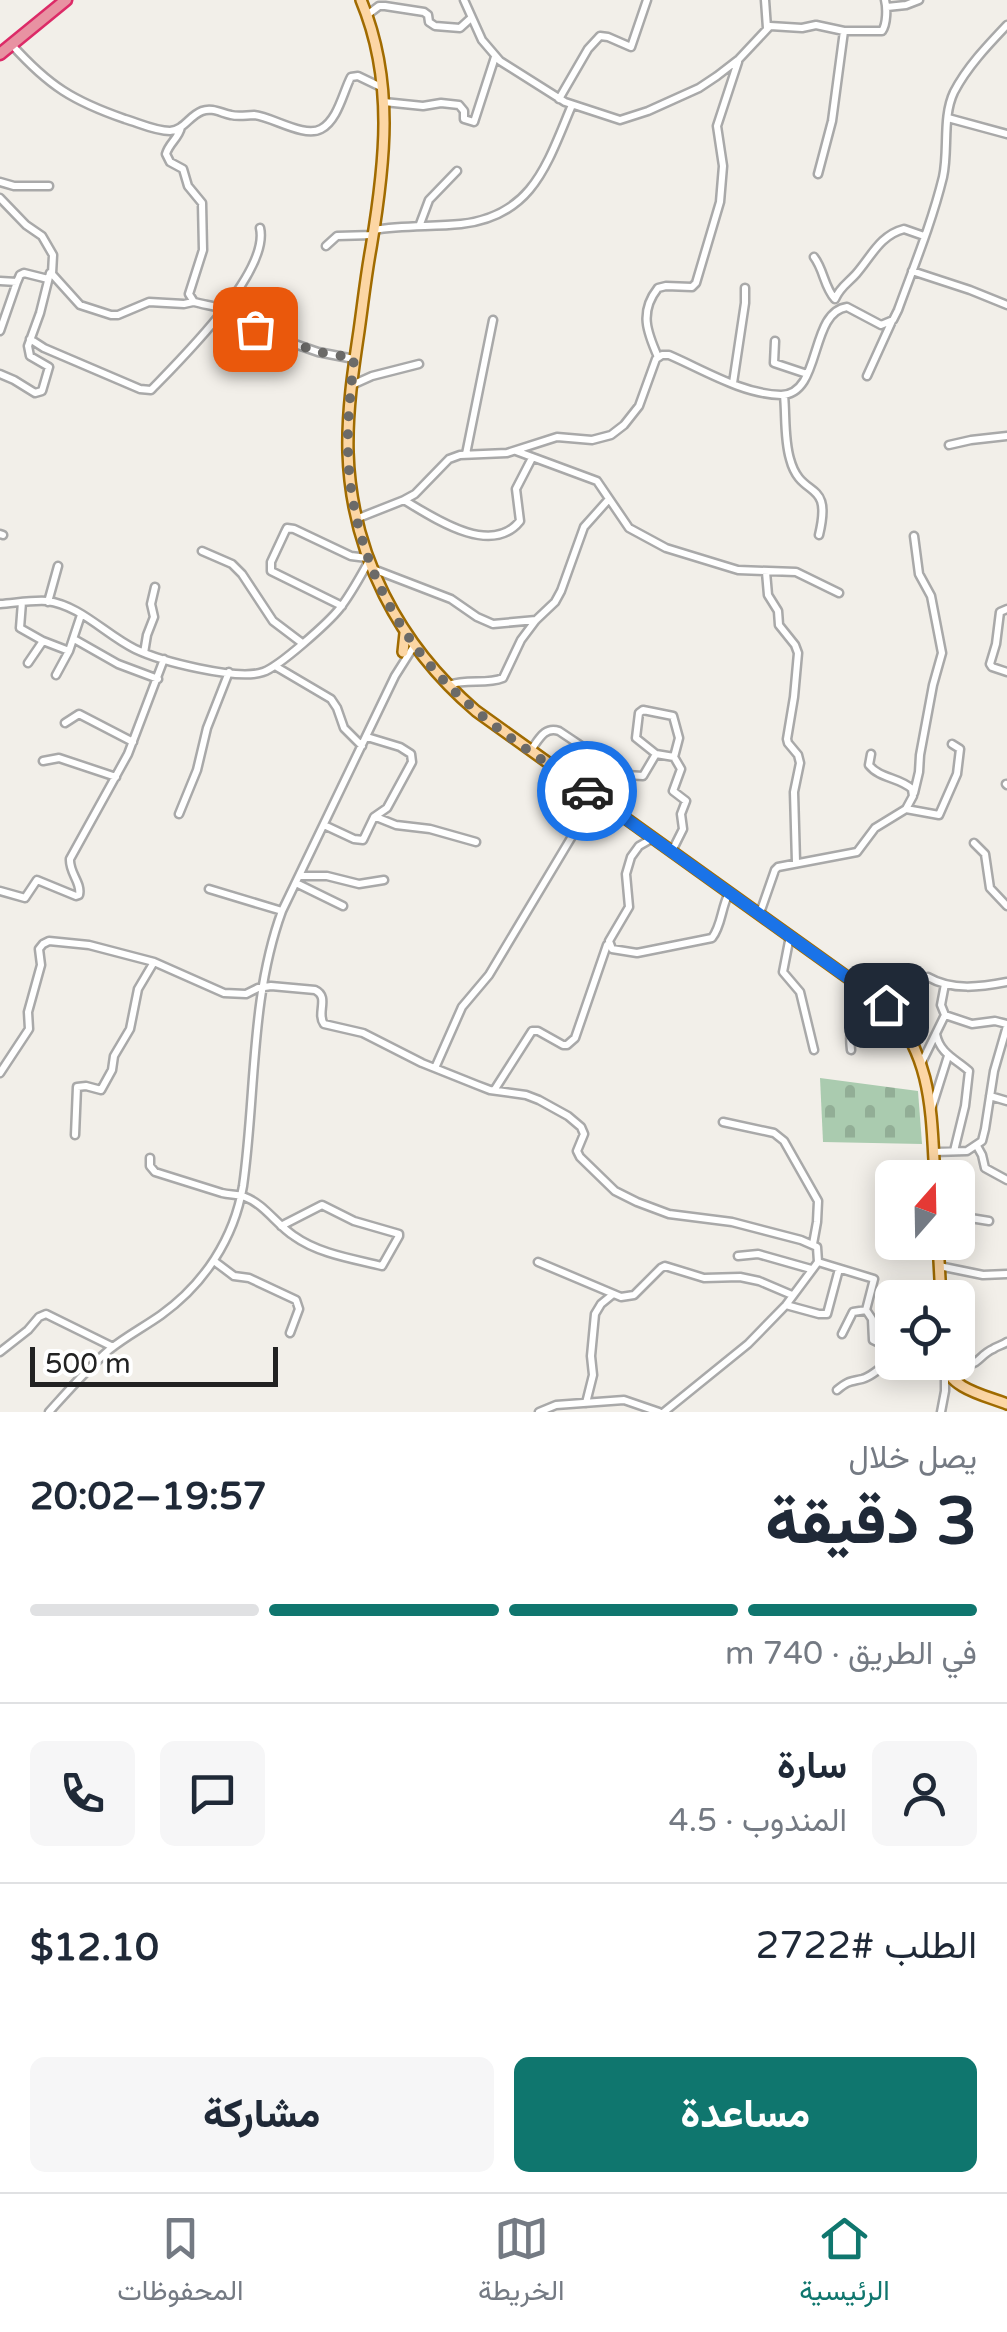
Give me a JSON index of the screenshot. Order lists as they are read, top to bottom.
{
  "scale_bar": "500 m",
  "north": "top",
  "page": {
    "scale": "500 m",
    "heading": ["3 دقيقة", "يصل خلال", "19:57–20:02"],
    "panel": [
      "سارة",
      "المندوب · 4.5",
      "الطلب #2722",
      "$12.10"
    ],
    "bar": "في الطريق · 740 m",
    "buttons": ["مساعدة", "مشاركة"],
    "tabs": ["الرئيسية", "الخريطة", "المحفوظات"]
  }
}
